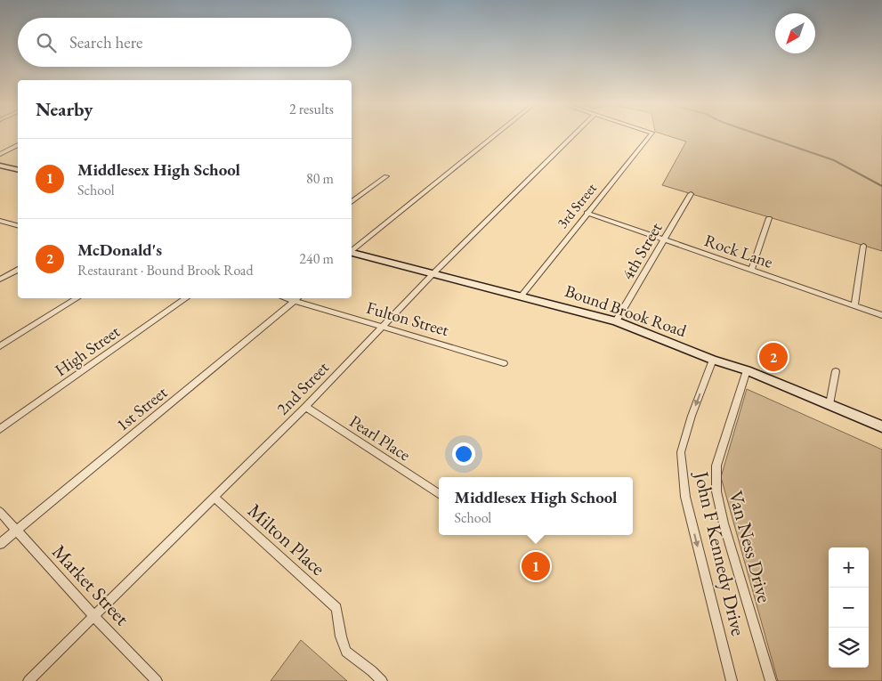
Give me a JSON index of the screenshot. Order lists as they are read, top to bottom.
{
  "streets": {
    "main road": ["Bound Brook Road"],
    "street": [
      "3rd Street",
      "4th Street",
      "Rock Lane",
      "Fulton Street",
      "High Street",
      "2nd Street",
      "1st Street",
      "Pearl Place",
      "Milton Place",
      "Van Ness Drive",
      "John F Kennedy Drive",
      "Market Street"
    ]
  },
  "crossings": [
    ["3rd Street", "Rock Lane"],
    ["3rd Street", "Bound Brook Road"],
    ["4th Street", "Rock Lane"],
    ["4th Street", "Bound Brook Road"],
    ["Bound Brook Road", "2nd Street"],
    ["Bound Brook Road", "Van Ness Drive"],
    ["Bound Brook Road", "John F Kennedy Drive"],
    ["Fulton Street", "2nd Street"],
    ["Fulton Street", "1st Street"],
    ["2nd Street", "Pearl Place"],
    ["2nd Street", "Milton Place"],
    ["2nd Street", "Market Street"],
    ["1st Street", "Market Street"]
  ],
  "one_way": ["John F Kennedy Drive"],
  "north": "bottom left",
  "page": {
    "search": "Search here",
    "heading": ["Nearby", "2 results"],
    "list": [
      {
        "mark": "1",
        "name": "Middlesex High School",
        "note": "School",
        "value": "80 m"
      },
      {
        "mark": "2",
        "name": "McDonald's",
        "note": "Restaurant · Bound Brook Road",
        "value": "240 m"
      }
    ],
    "pins": ["2", "1"],
    "popup": ["Middlesex High School", "School"],
    "map_buttons": ["+", "−"]
  }
}
